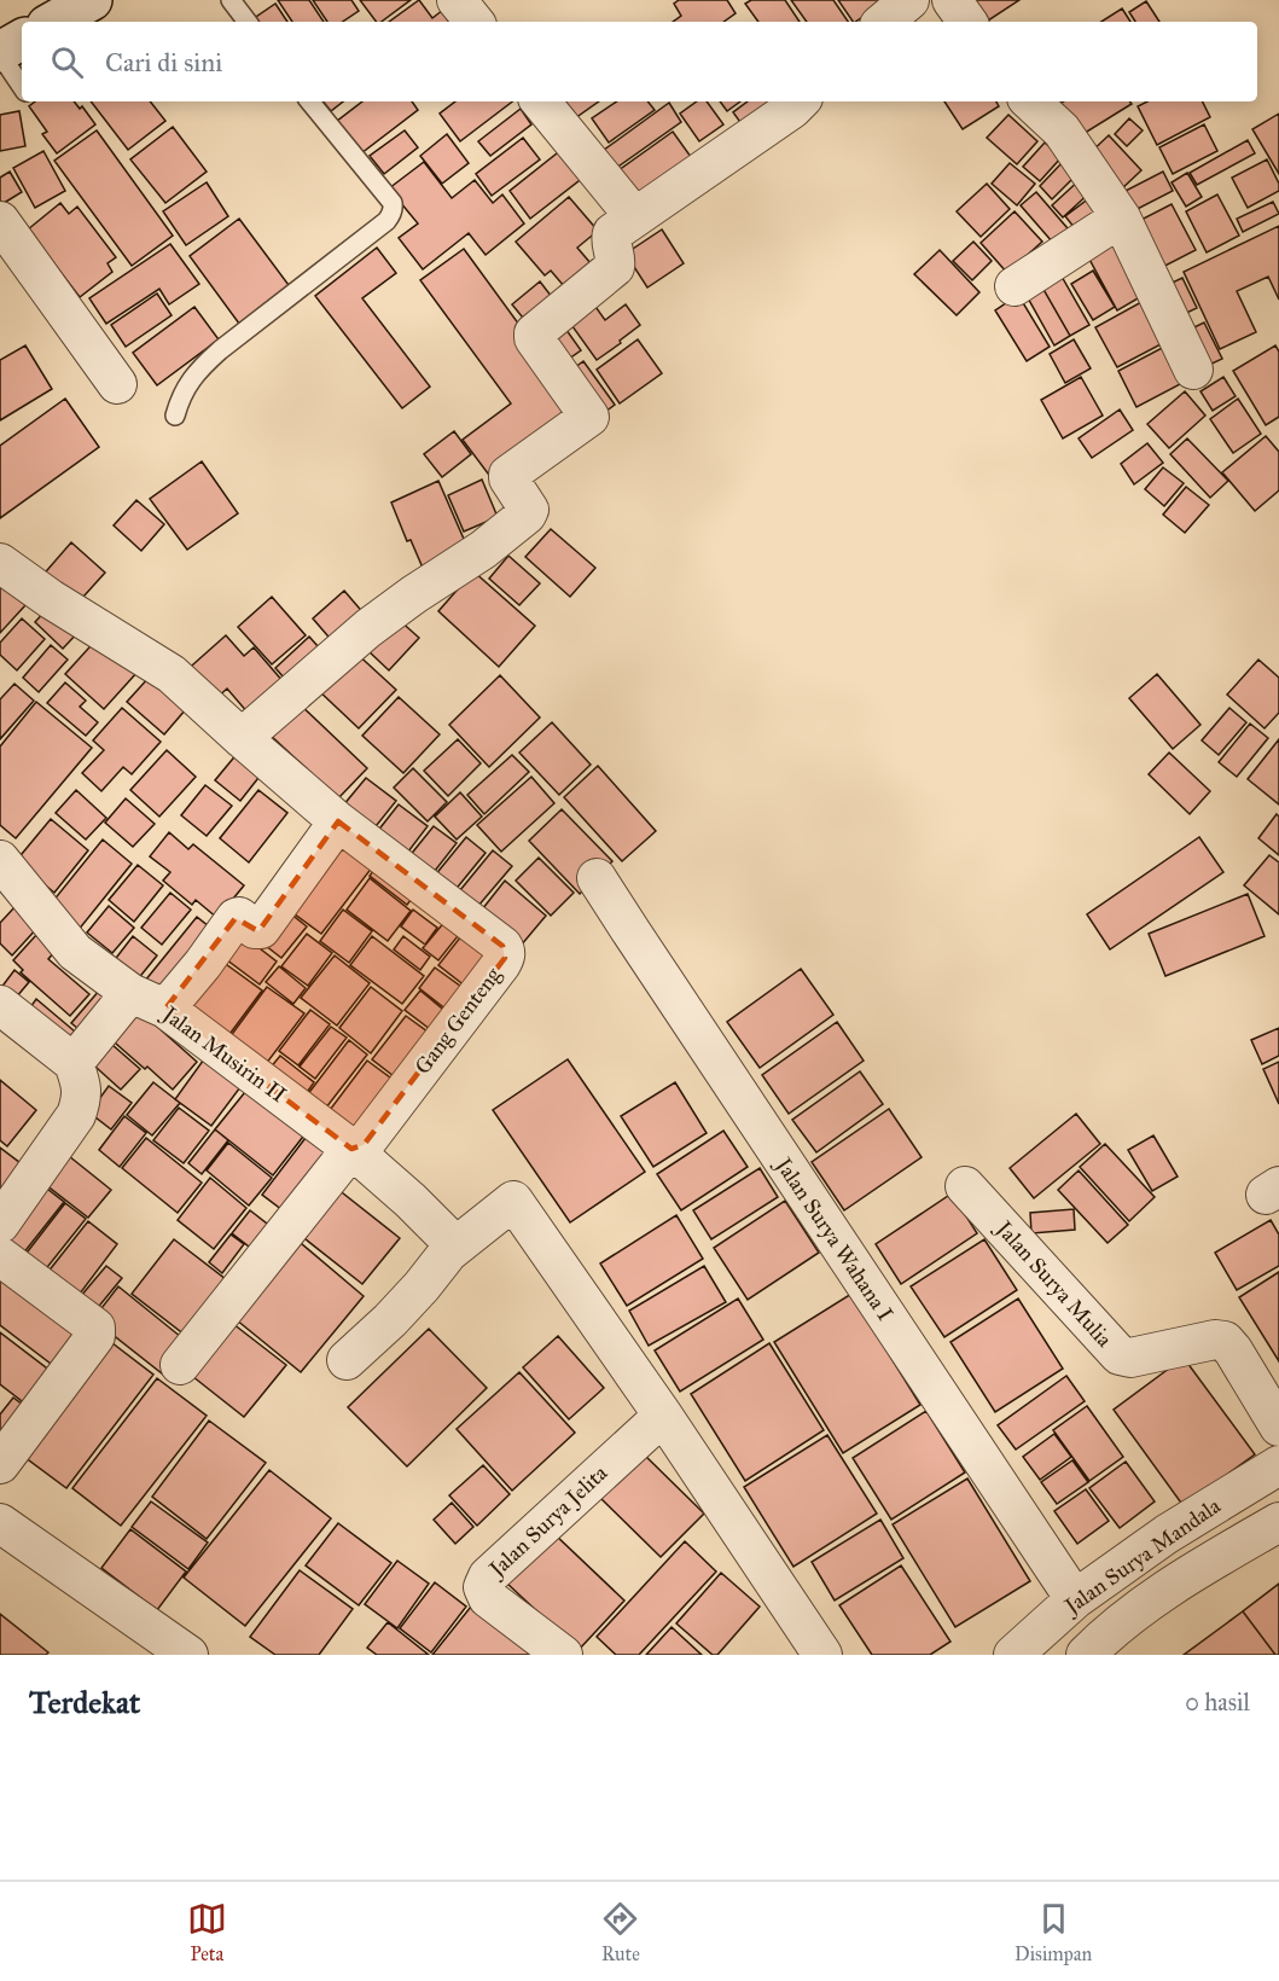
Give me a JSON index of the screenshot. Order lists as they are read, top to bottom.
{
  "streets": {
    "street": [
      "Gang Genteng",
      "Jalan Musirin II",
      "Jalan Surya Wahana I",
      "Jalan Surya Mulia",
      "Jalan Surya Jelita",
      "Jalan Surya Mandala"
    ]
  },
  "crossings": [
    ["Gang Genteng", "Jalan Musirin II"],
    ["Jalan Surya Wahana I", "Jalan Surya Mandala"]
  ],
  "page": {
    "search": "Cari di sini",
    "heading": ["Terdekat", "0 hasil"],
    "nav": ["Peta", "Rute", "Disimpan"]
  }
}
